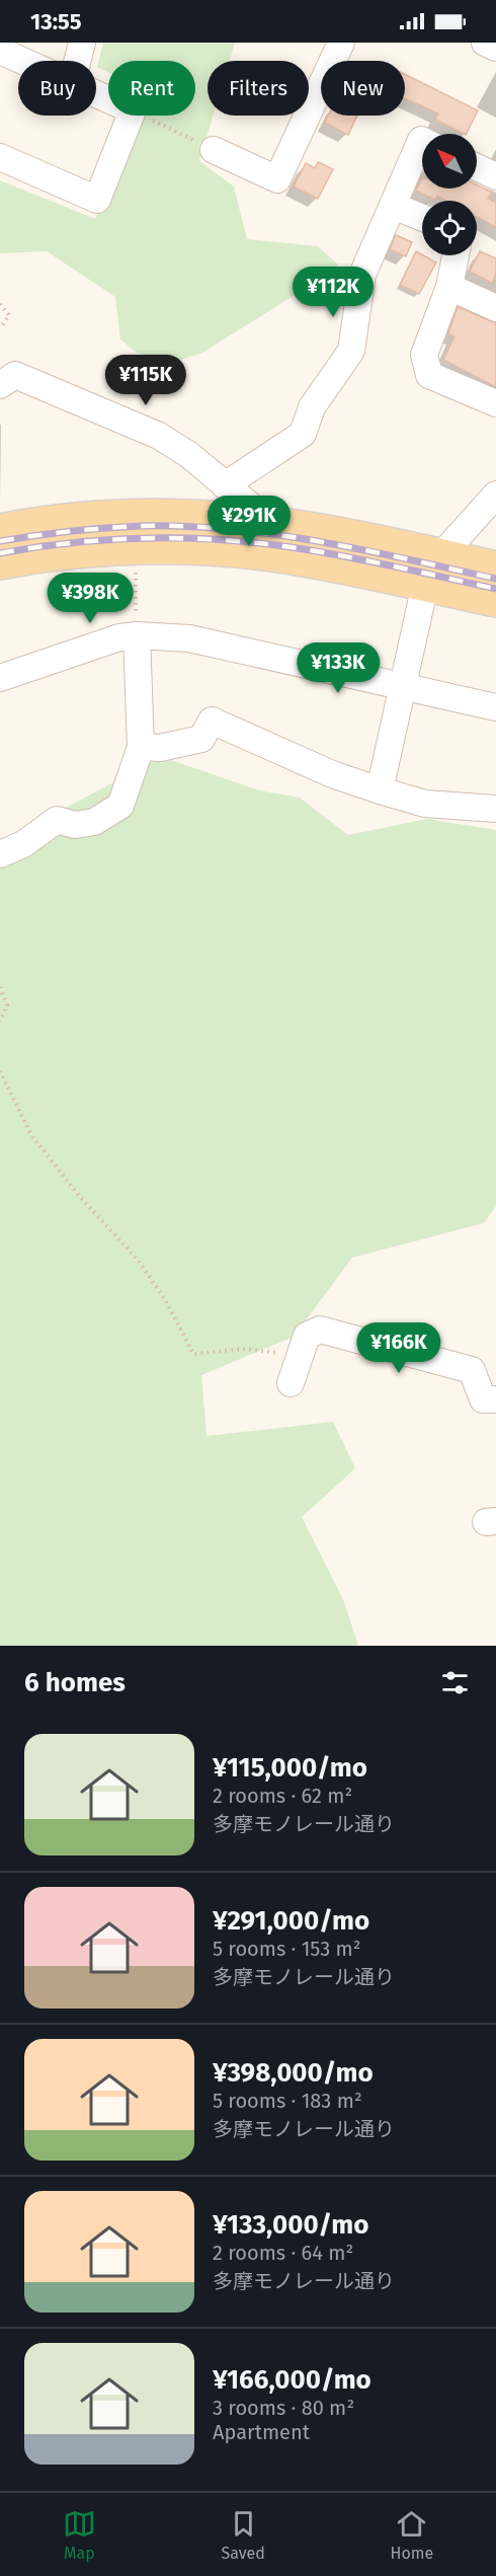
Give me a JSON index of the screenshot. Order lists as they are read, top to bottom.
{
  "north": "top left",
  "page": {
    "status": "13:55",
    "chip": [
      "Buy",
      "Rent",
      "Filters",
      "New"
    ],
    "price": [
      "¥112K",
      "¥115K",
      "¥291K",
      "¥398K",
      "¥133K",
      "¥166K"
    ],
    "heading": "6 homes",
    "list": [
      {
        "name": "¥115,000/mo",
        "note": "2 rooms · 62 m² · 多摩モノレール通り"
      },
      {
        "name": "¥291,000/mo",
        "note": "5 rooms · 153 m² · 多摩モノレール通り"
      },
      {
        "name": "¥398,000/mo",
        "note": "5 rooms · 183 m² · 多摩モノレール通り"
      },
      {
        "name": "¥133,000/mo",
        "note": "2 rooms · 64 m² · 多摩モノレール通り"
      },
      {
        "name": "¥166,000/mo",
        "note": "3 rooms · 80 m² · Apartment"
      }
    ],
    "tabs": ["Map", "Saved", "Home"]
  }
}
